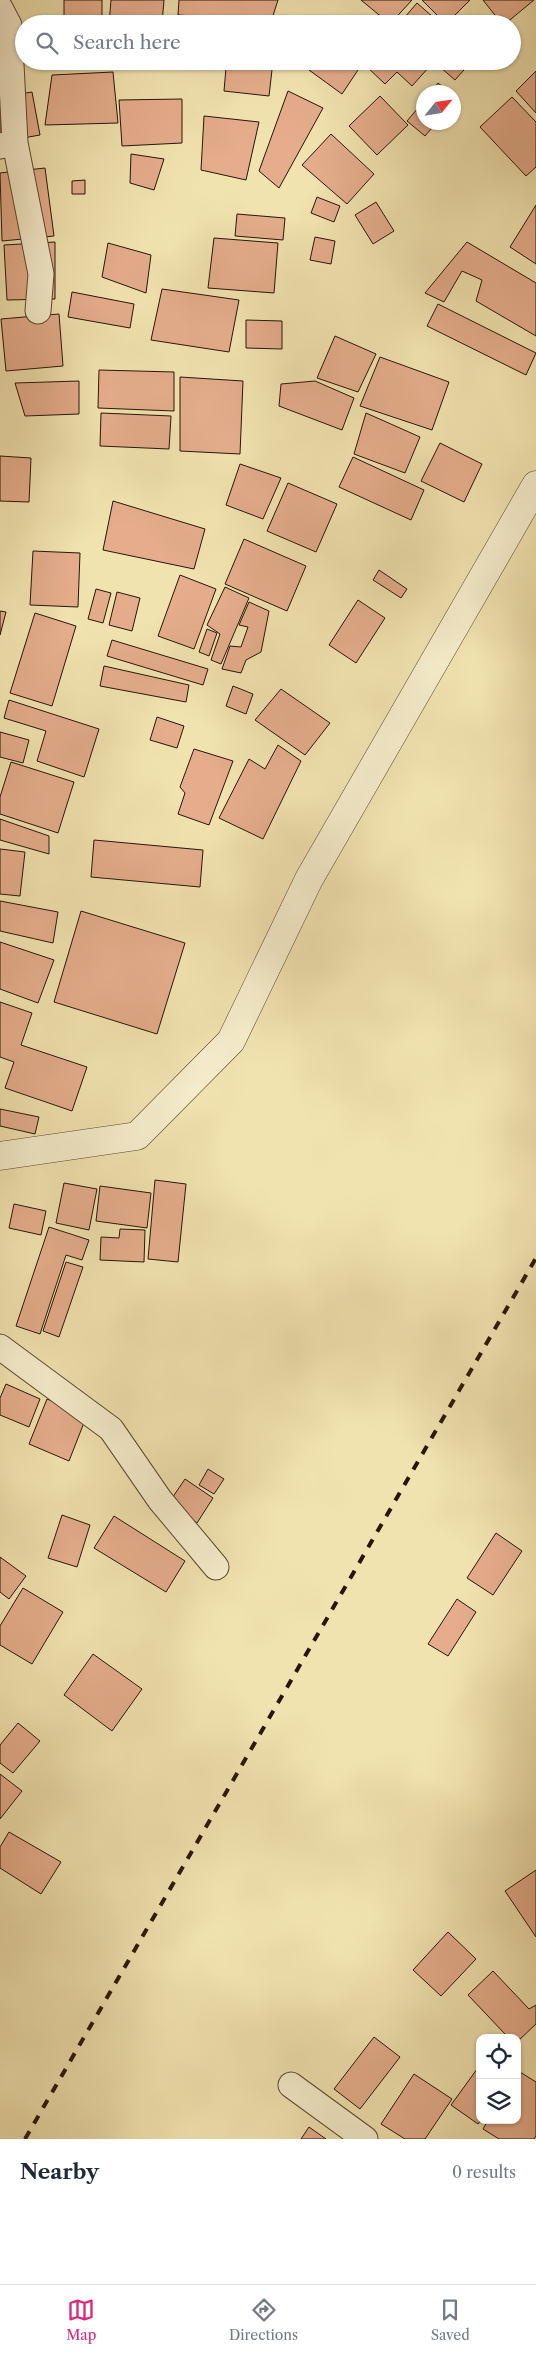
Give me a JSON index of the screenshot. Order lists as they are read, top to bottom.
{
  "north": "top right",
  "page": {
    "search": "Search here",
    "heading": ["Nearby", "0 results"],
    "nav": ["Map", "Directions", "Saved"]
  }
}
